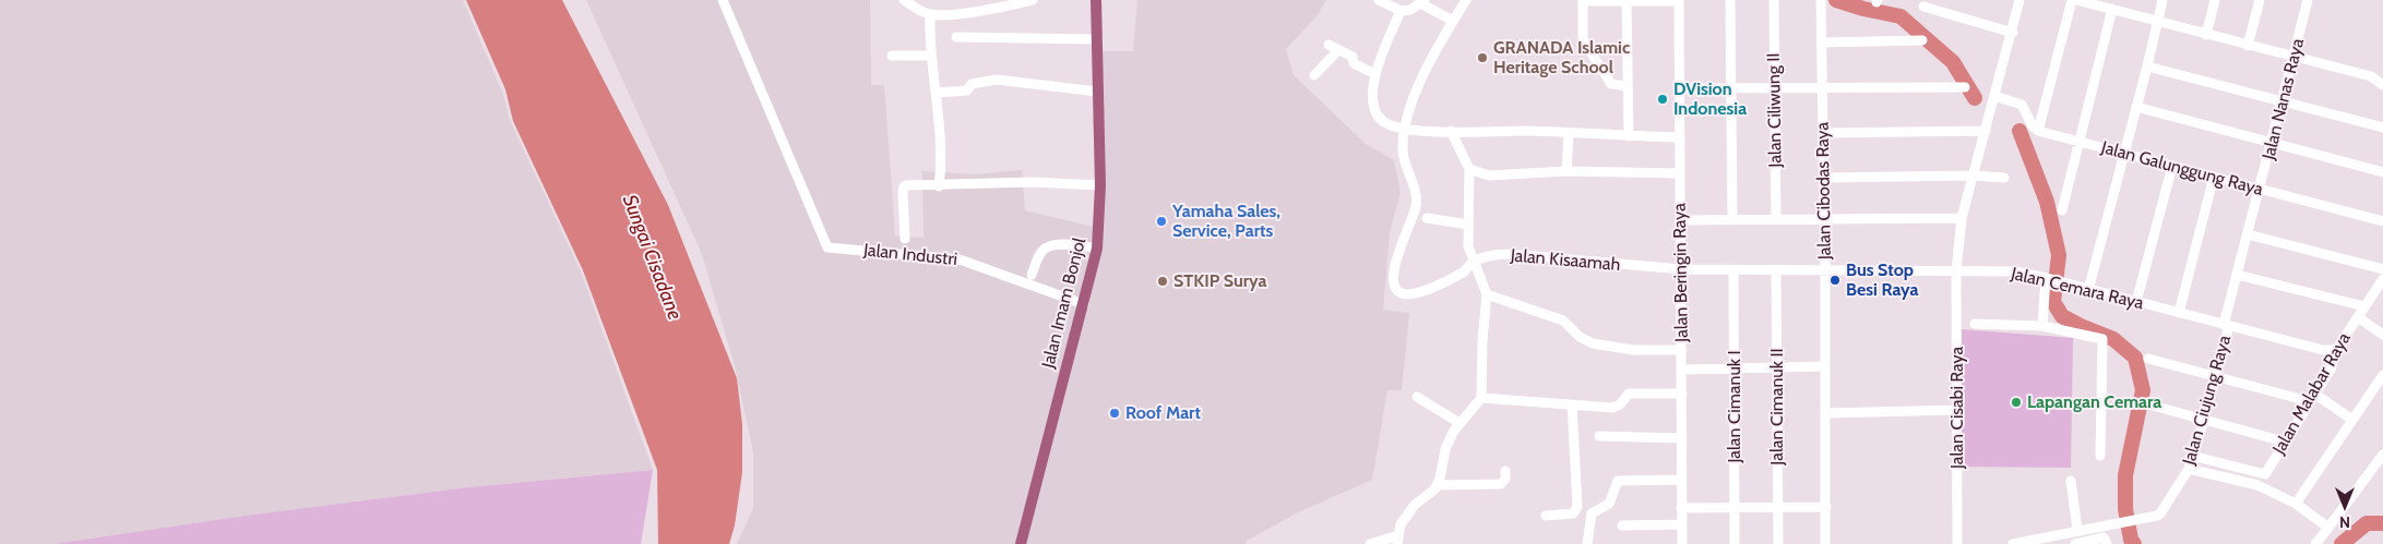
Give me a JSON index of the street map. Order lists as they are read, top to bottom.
{
  "streets": {
    "main road": ["Jalan Imam Bonjol"],
    "street": [
      "Jalan Nanas Raya",
      "Jalan Ciliwung II",
      "Jalan Galunggung Raya",
      "Jalan Cibodas Raya",
      "Jalan Industri",
      "Jalan Kisaamah",
      "Jalan Beringin Raya",
      "Jalan Cemara Raya",
      "Jalan Malabar Raya",
      "Jalan Ciujung Raya",
      "Jalan Cimanuk I",
      "Jalan Cimanuk II",
      "Jalan Cisabi Raya"
    ]
  },
  "crossings": [
    ["Jalan Nanas Raya", "Jalan Galunggung Raya"],
    ["Jalan Nanas Raya", "Jalan Cemara Raya"],
    ["Jalan Nanas Raya", "Jalan Ciujung Raya"],
    ["Jalan Cibodas Raya", "Jalan Cemara Raya"],
    ["Jalan Industri", "Jalan Imam Bonjol"],
    ["Jalan Kisaamah", "Jalan Beringin Raya"],
    ["Jalan Kisaamah", "Jalan Cemara Raya"],
    ["Jalan Beringin Raya", "Jalan Cemara Raya"],
    ["Jalan Cemara Raya", "Jalan Malabar Raya"],
    ["Jalan Cemara Raya", "Jalan Ciujung Raya"],
    ["Jalan Cemara Raya", "Jalan Cimanuk I"],
    ["Jalan Cemara Raya", "Jalan Cimanuk II"],
    ["Jalan Cemara Raya", "Jalan Cisabi Raya"],
    ["Jalan Malabar Raya", "Jalan Ciujung Raya"]
  ],
  "water": ["Sungai Cisadane"],
  "places": [
    "GRANADA Islamic Heritage School",
    "DVision Indonesia",
    "Yamaha Sales, Service, Parts",
    "Bus Stop Besi Raya",
    "STKIP Surya",
    "Lapangan Cemara",
    "Roof Mart"
  ],
  "north": "bottom"
}
